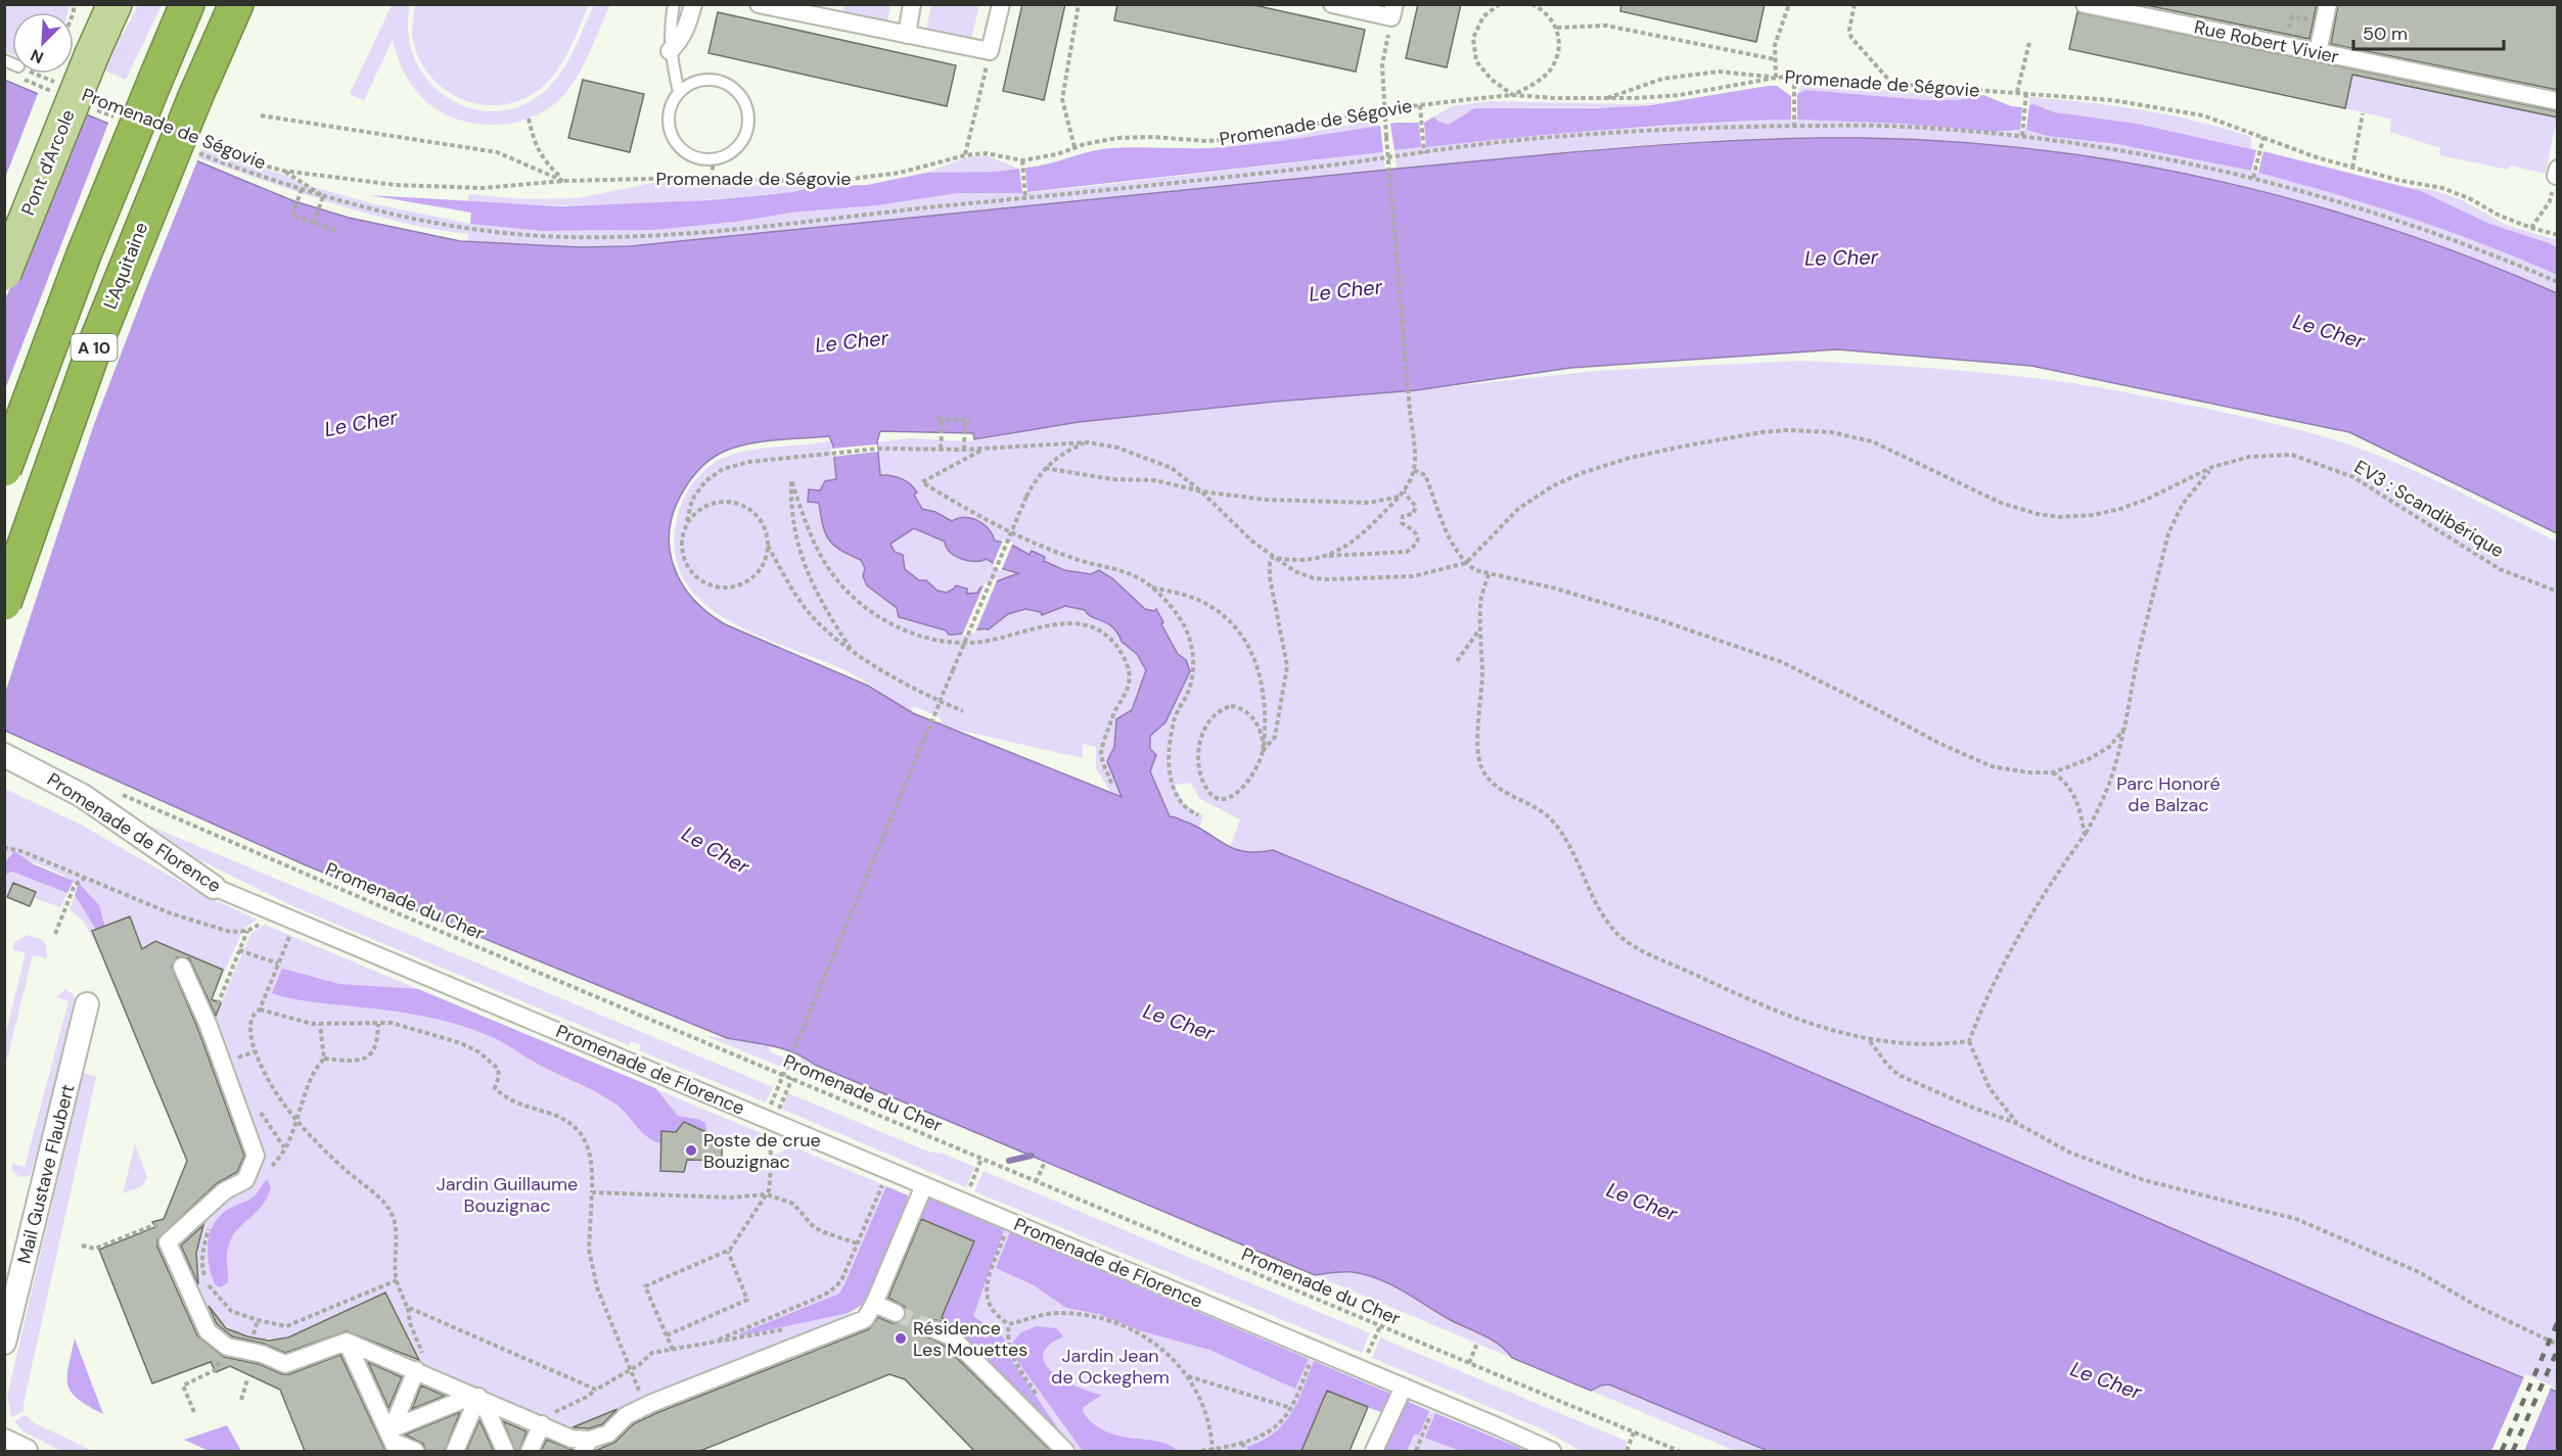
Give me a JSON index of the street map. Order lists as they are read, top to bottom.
{
  "streets": {
    "highway": ["L'Aquitaine", "A 10"],
    "main road": ["Pont d'Arcole"],
    "street": ["Rue Robert Vivier", "Promenade de Florence", "Mail Gustave Flaubert"],
    "path": ["Promenade de Ségovie", "EV3 : Scandibérique", "Promenade du Cher"]
  },
  "water": ["Le Cher"],
  "parks": ["Parc Honoré de Balzac", "Jardin Guillaume Bouzignac", "Jardin Jean de Ockeghem"],
  "places": ["Poste de crue Bouzignac", "Résidence Les Mouettes"],
  "scale_bar": "50 m",
  "north": "bottom left"
}
